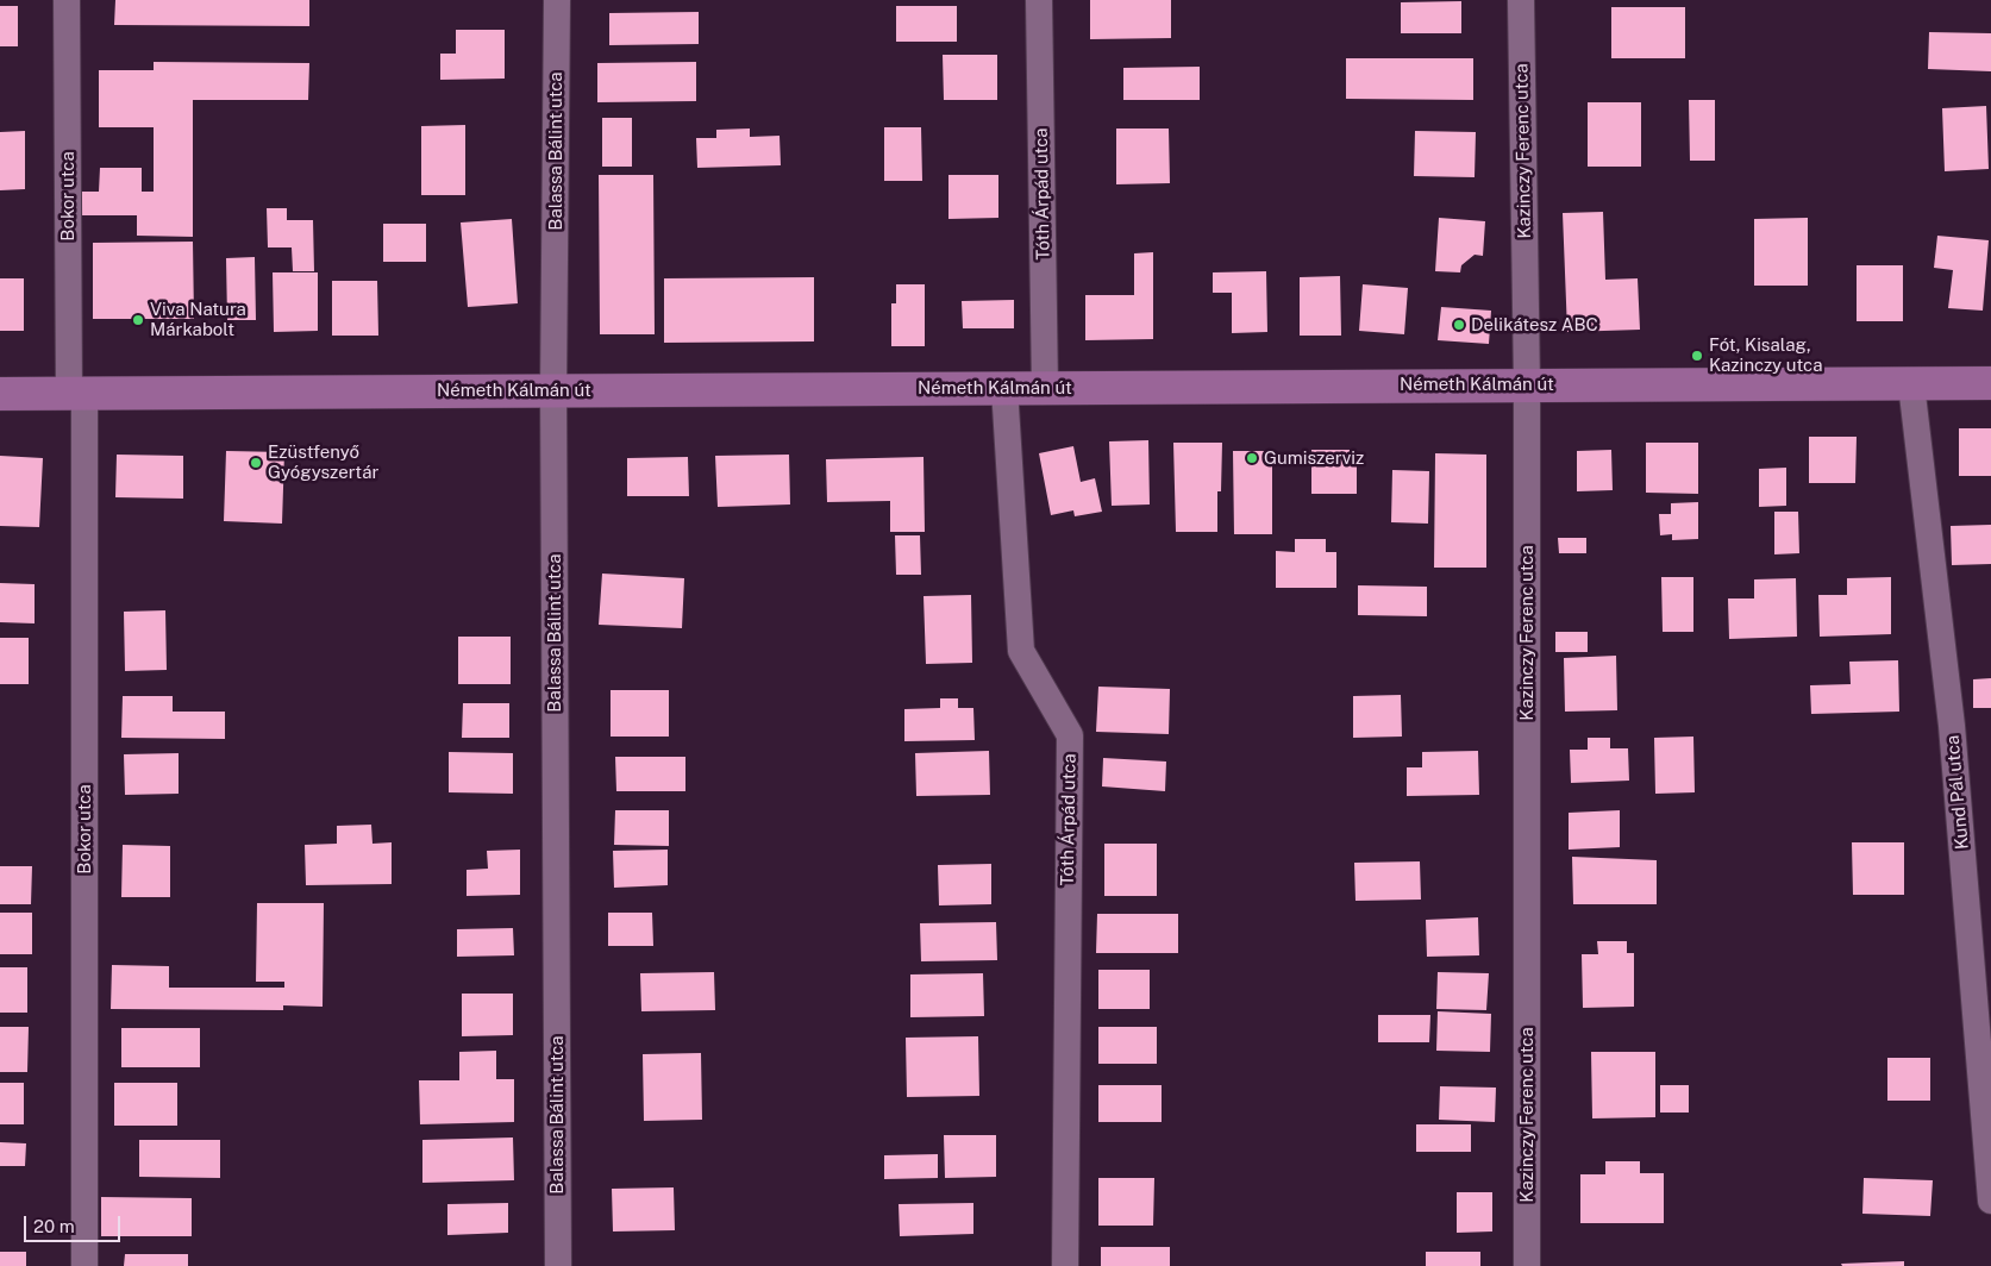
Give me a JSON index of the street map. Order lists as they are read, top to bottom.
{
  "streets": {
    "street": [
      "Balassa Bálint utca",
      "Kazinczy Ferenc utca",
      "Tóth Árpád utca",
      "Bokor utca",
      "Németh Kálmán út",
      "Kund Pál utca"
    ]
  },
  "crossings": [
    ["Balassa Bálint utca", "Németh Kálmán út"],
    ["Kazinczy Ferenc utca", "Németh Kálmán út"],
    ["Tóth Árpád utca", "Németh Kálmán út"],
    ["Bokor utca", "Németh Kálmán út"],
    ["Németh Kálmán út", "Kund Pál utca"]
  ],
  "places": [
    "Viva Natura Márkabolt",
    "Delikátesz ABC",
    "Fót, Kisalag, Kazinczy utca",
    "Gumiszerviz",
    "Ezüstfenyő Gyógyszertár"
  ],
  "scale_bar": "20 m"
}
